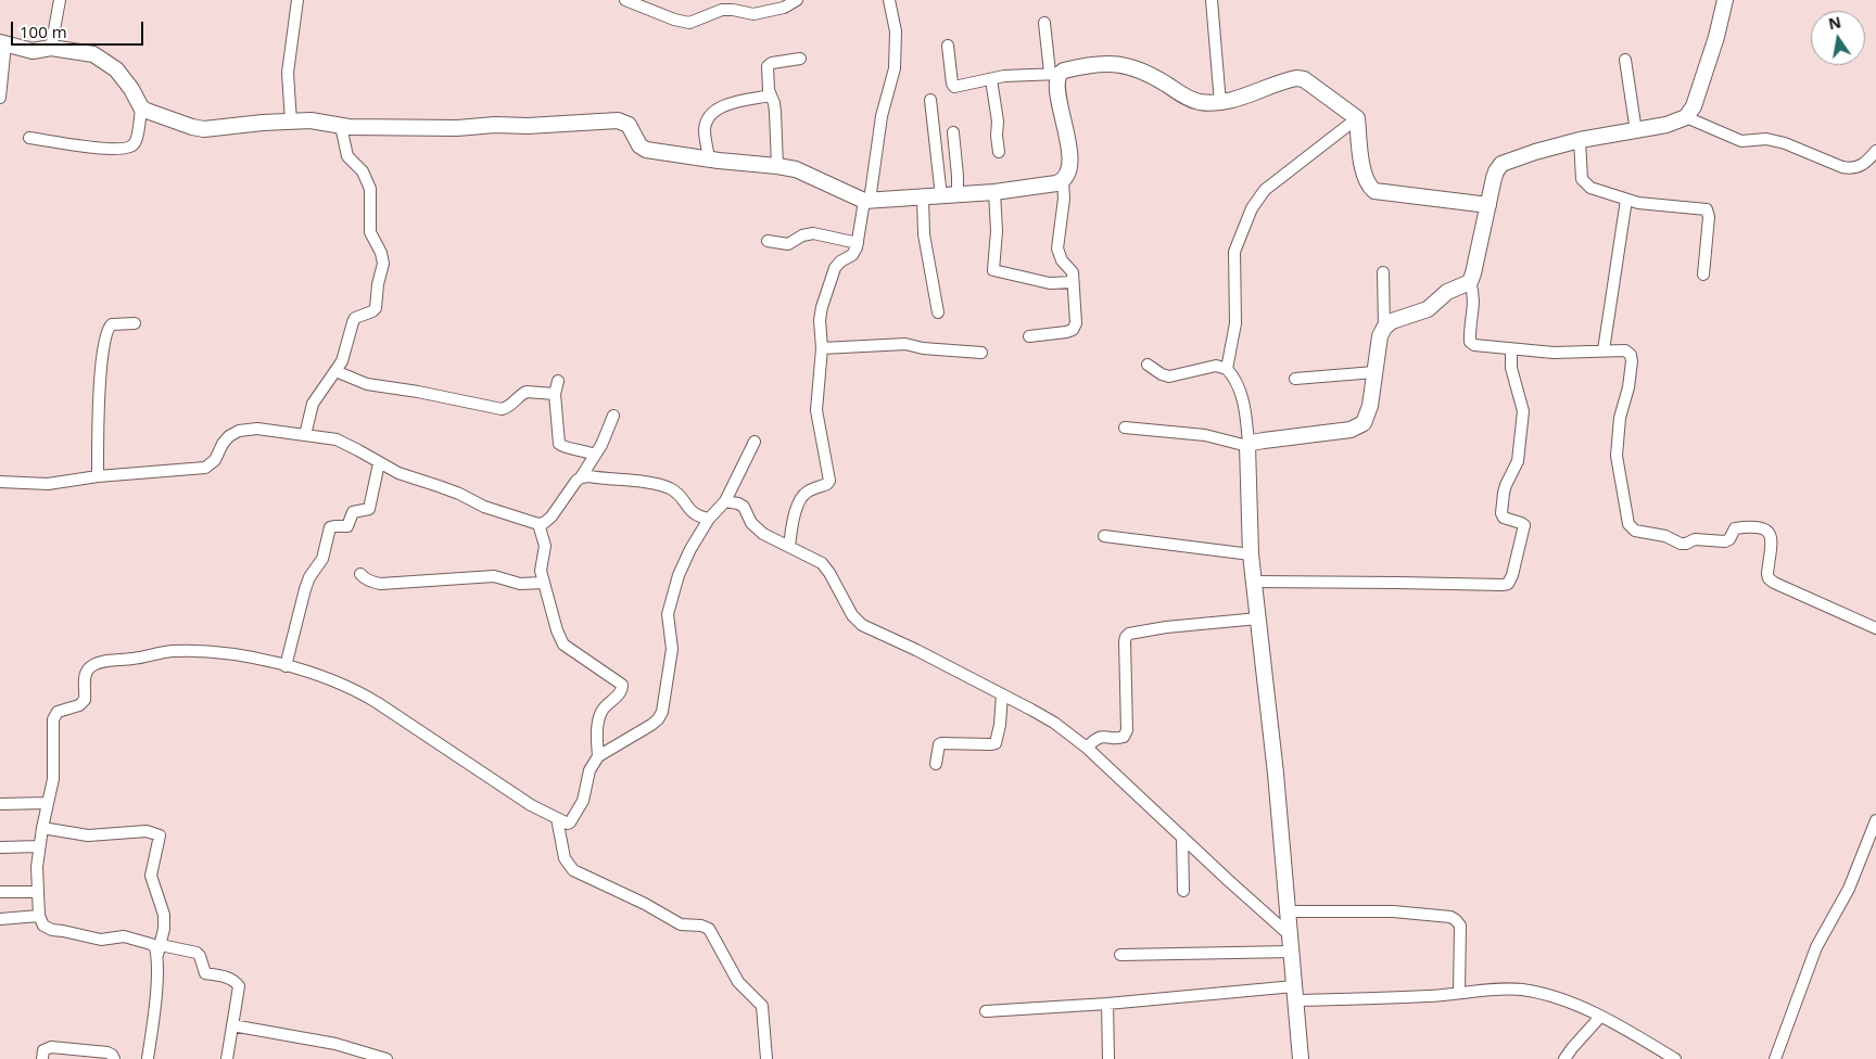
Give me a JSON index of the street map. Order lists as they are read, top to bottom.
{
  "scale_bar": "100 m",
  "north": "top"
}
